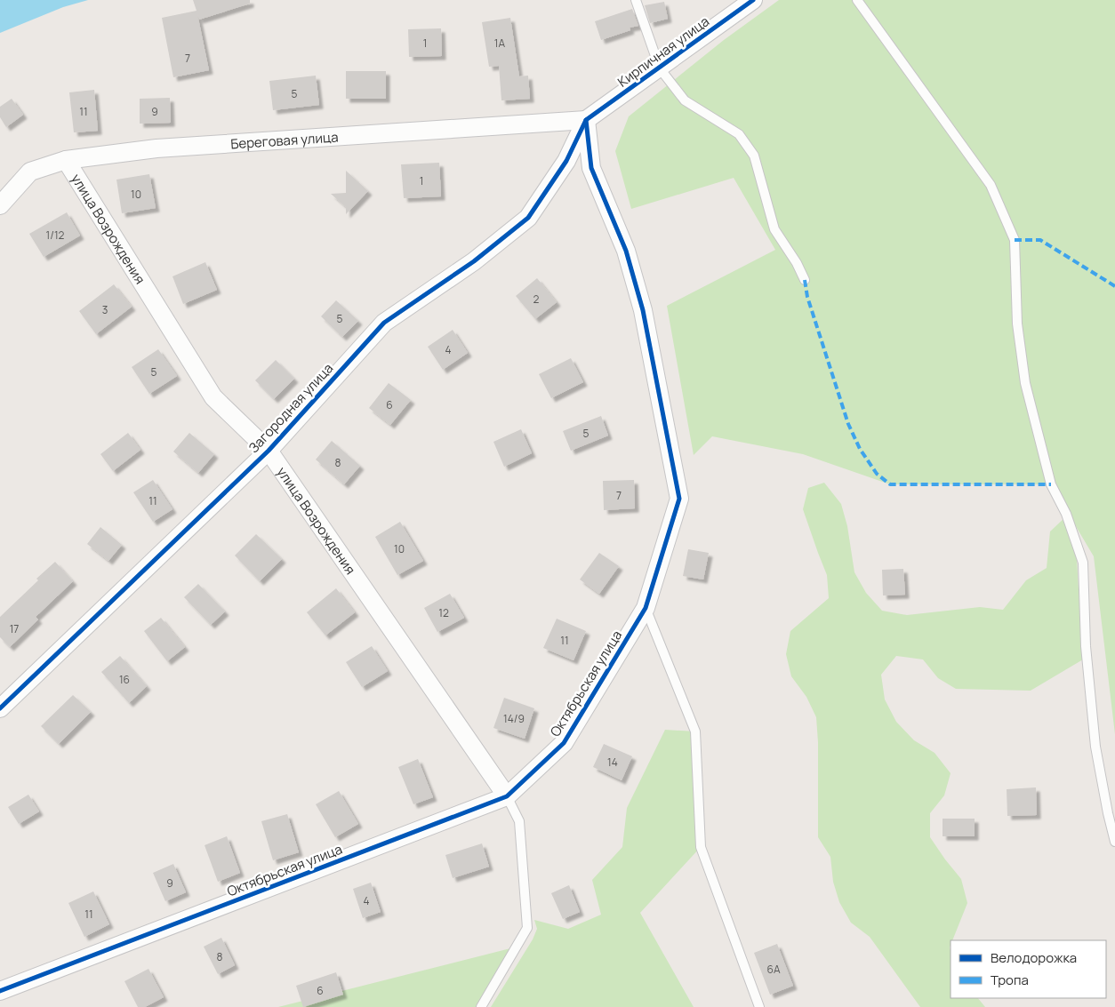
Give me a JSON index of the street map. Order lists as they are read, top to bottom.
{
  "streets": {
    "street": [
      "Кирпичная улица",
      "Береговая улица",
      "улица Возрождения",
      "Загородная улица",
      "Октябрьская улица"
    ]
  },
  "crossings": [
    ["Кирпичная улица", "Береговая улица"],
    ["Кирпичная улица", "Загородная улица"],
    ["Кирпичная улица", "Октябрьская улица"],
    ["Береговая улица", "улица Возрождения"],
    ["Береговая улица", "Загородная улица"],
    ["Береговая улица", "Октябрьская улица"],
    ["улица Возрождения", "Загородная улица"],
    ["улица Возрождения", "Октябрьская улица"],
    ["Загородная улица", "Октябрьская улица"]
  ],
  "house_numbers": [
    "1",
    "1А",
    "7",
    "5",
    "11",
    "9",
    "1",
    "10",
    "1/12",
    "2",
    "3",
    "5",
    "4",
    "5",
    "6",
    "5",
    "8",
    "7",
    "11",
    "10",
    "12",
    "17",
    "11",
    "16",
    "14/9",
    "14",
    "9",
    "4",
    "11",
    "8",
    "6А",
    "6"
  ],
  "legend": ["Велодорожка", "Тропа"]
}
